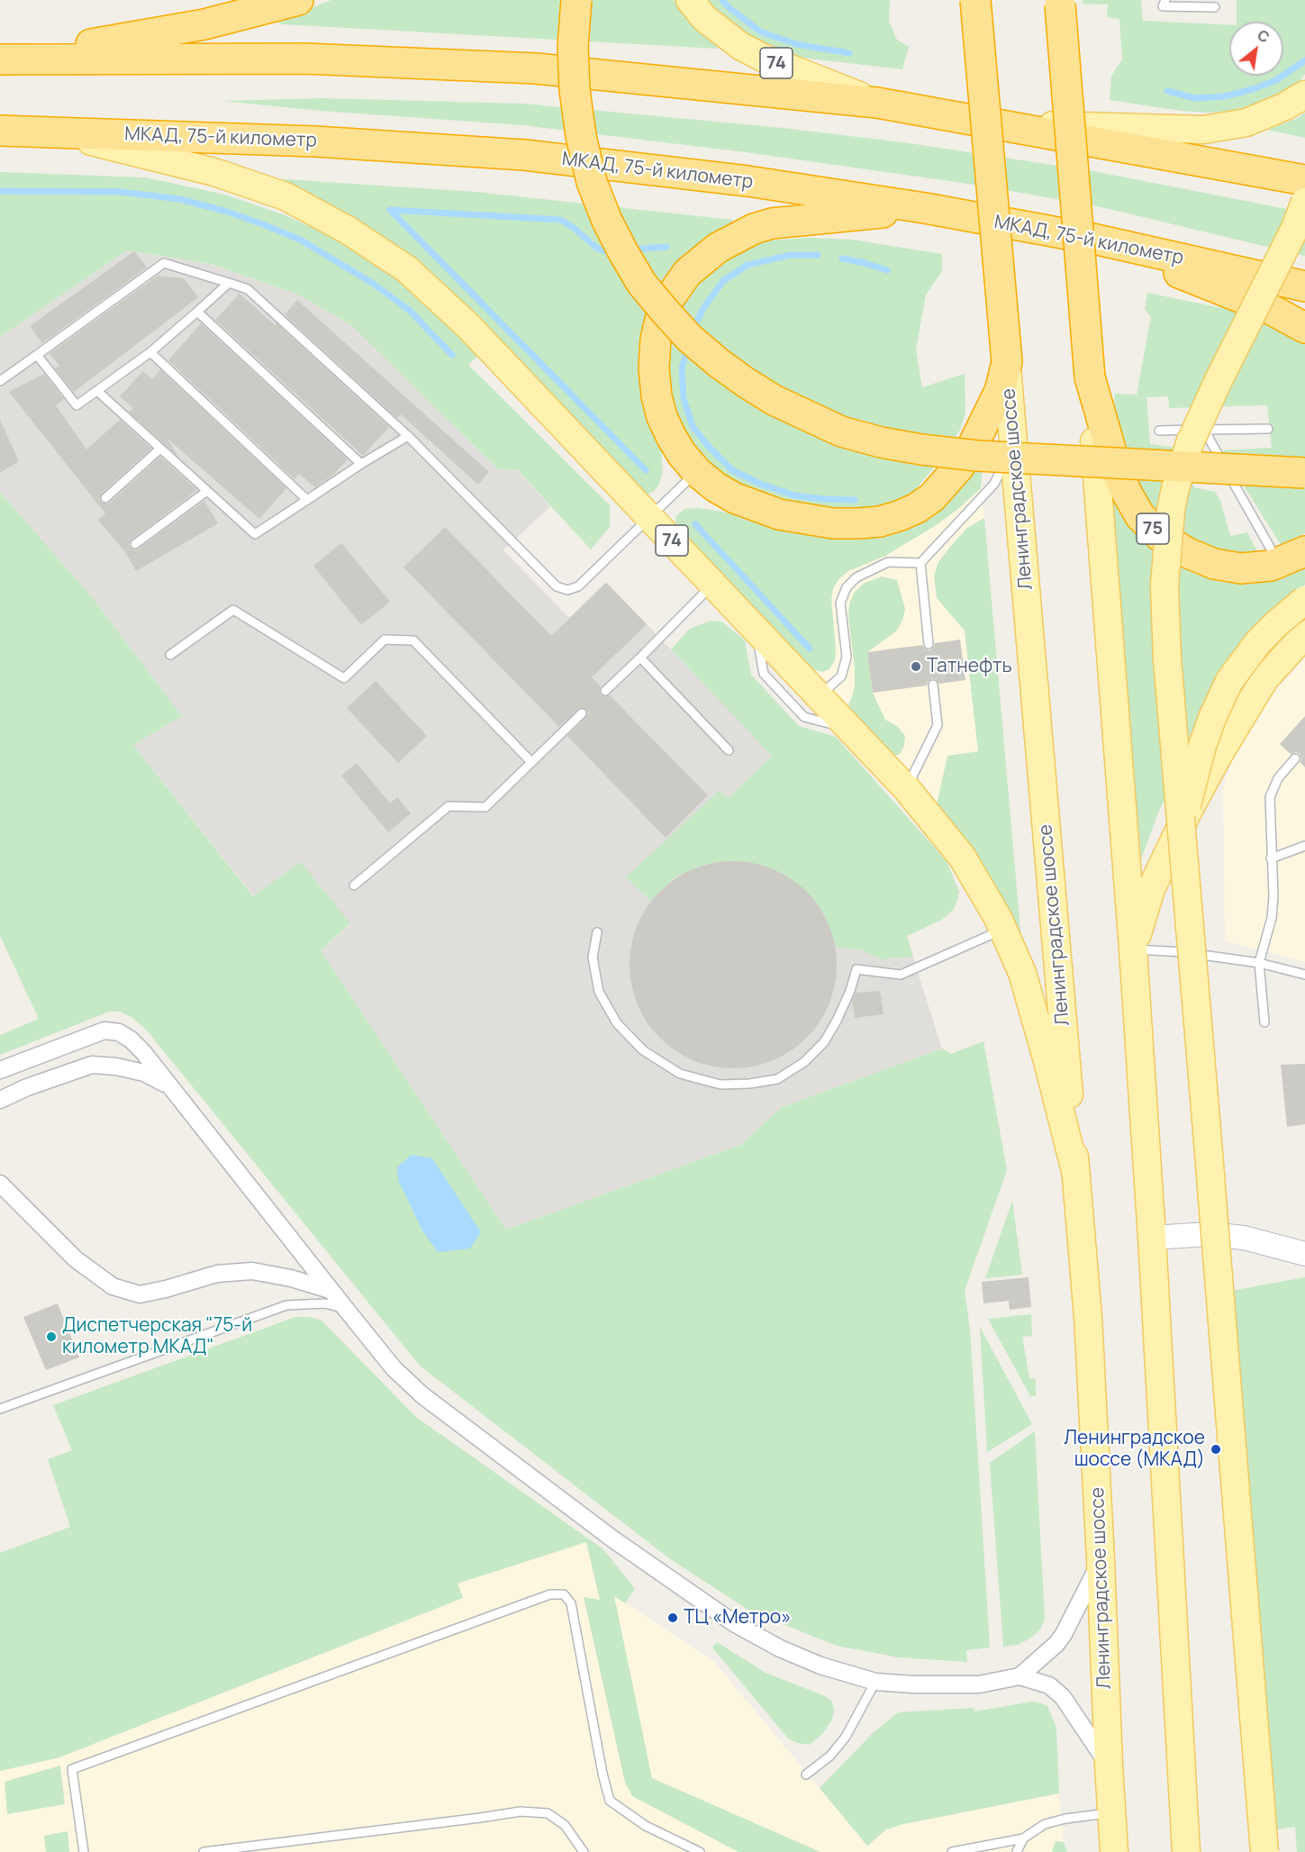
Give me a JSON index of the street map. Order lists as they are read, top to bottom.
{
  "streets": {
    "highway": ["МКАД, 75-й километр", "Ленинградское шоссе", "75"],
    "main road": ["74"]
  },
  "crossings": [
    ["74", "МКАД, 75-й километр"],
    ["74", "Ленинградское шоссе"]
  ],
  "places": [
    "Татнефть",
    "Диспетчерская \"75-й километр МКАД\"",
    "Ленинградское шоссе (МКАД)",
    "ТЦ «Метро»"
  ],
  "north": "top right"
}
